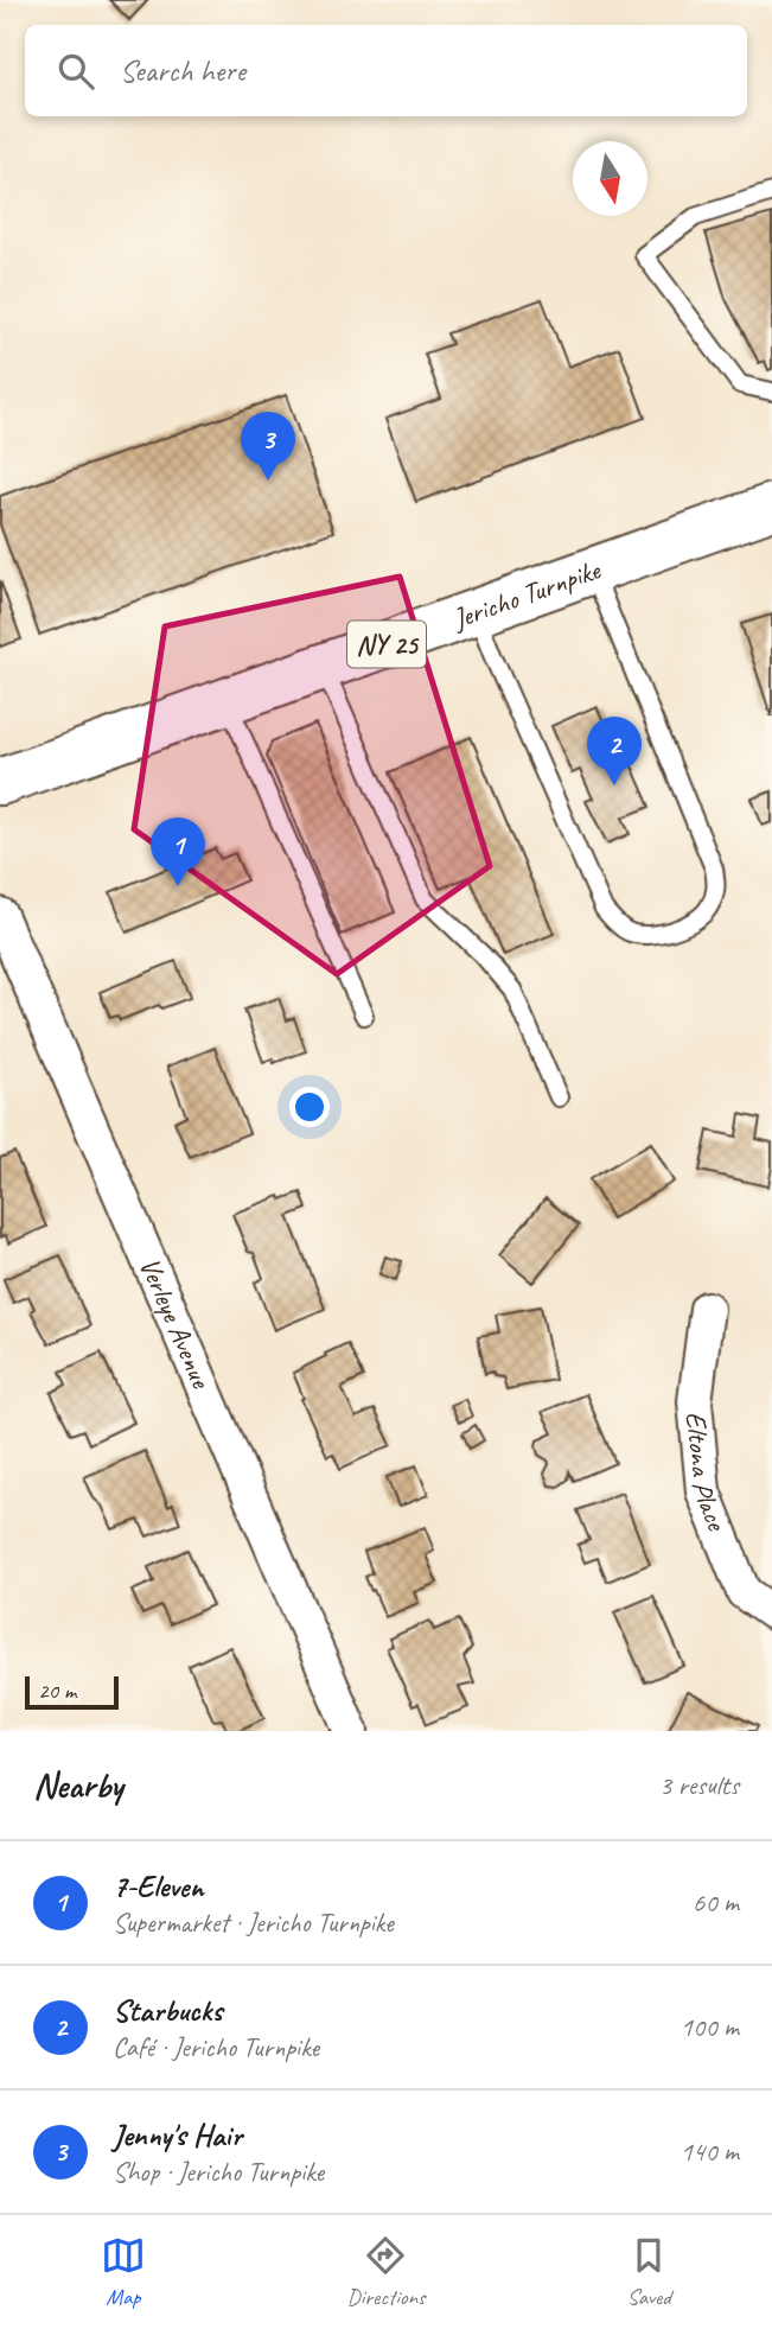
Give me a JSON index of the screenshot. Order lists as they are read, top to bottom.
{
  "streets": {
    "main road": ["Jericho Turnpike", "NY 25"],
    "street": ["Verleye Avenue", "Eltona Place"]
  },
  "scale_bar": "20 m",
  "north": "bottom",
  "page": {
    "search": "Search here",
    "pins": ["3", "2", "1"],
    "scale": "20 m",
    "heading": ["Nearby", "3 results"],
    "list": [
      {
        "mark": "1",
        "name": "7-Eleven",
        "note": "Supermarket · Jericho Turnpike",
        "value": "60 m"
      },
      {
        "mark": "2",
        "name": "Starbucks",
        "note": "Café · Jericho Turnpike",
        "value": "100 m"
      },
      {
        "mark": "3",
        "name": "Jenny's Hair",
        "note": "Shop · Jericho Turnpike",
        "value": "140 m"
      }
    ],
    "nav": ["Map", "Directions", "Saved"]
  }
}
